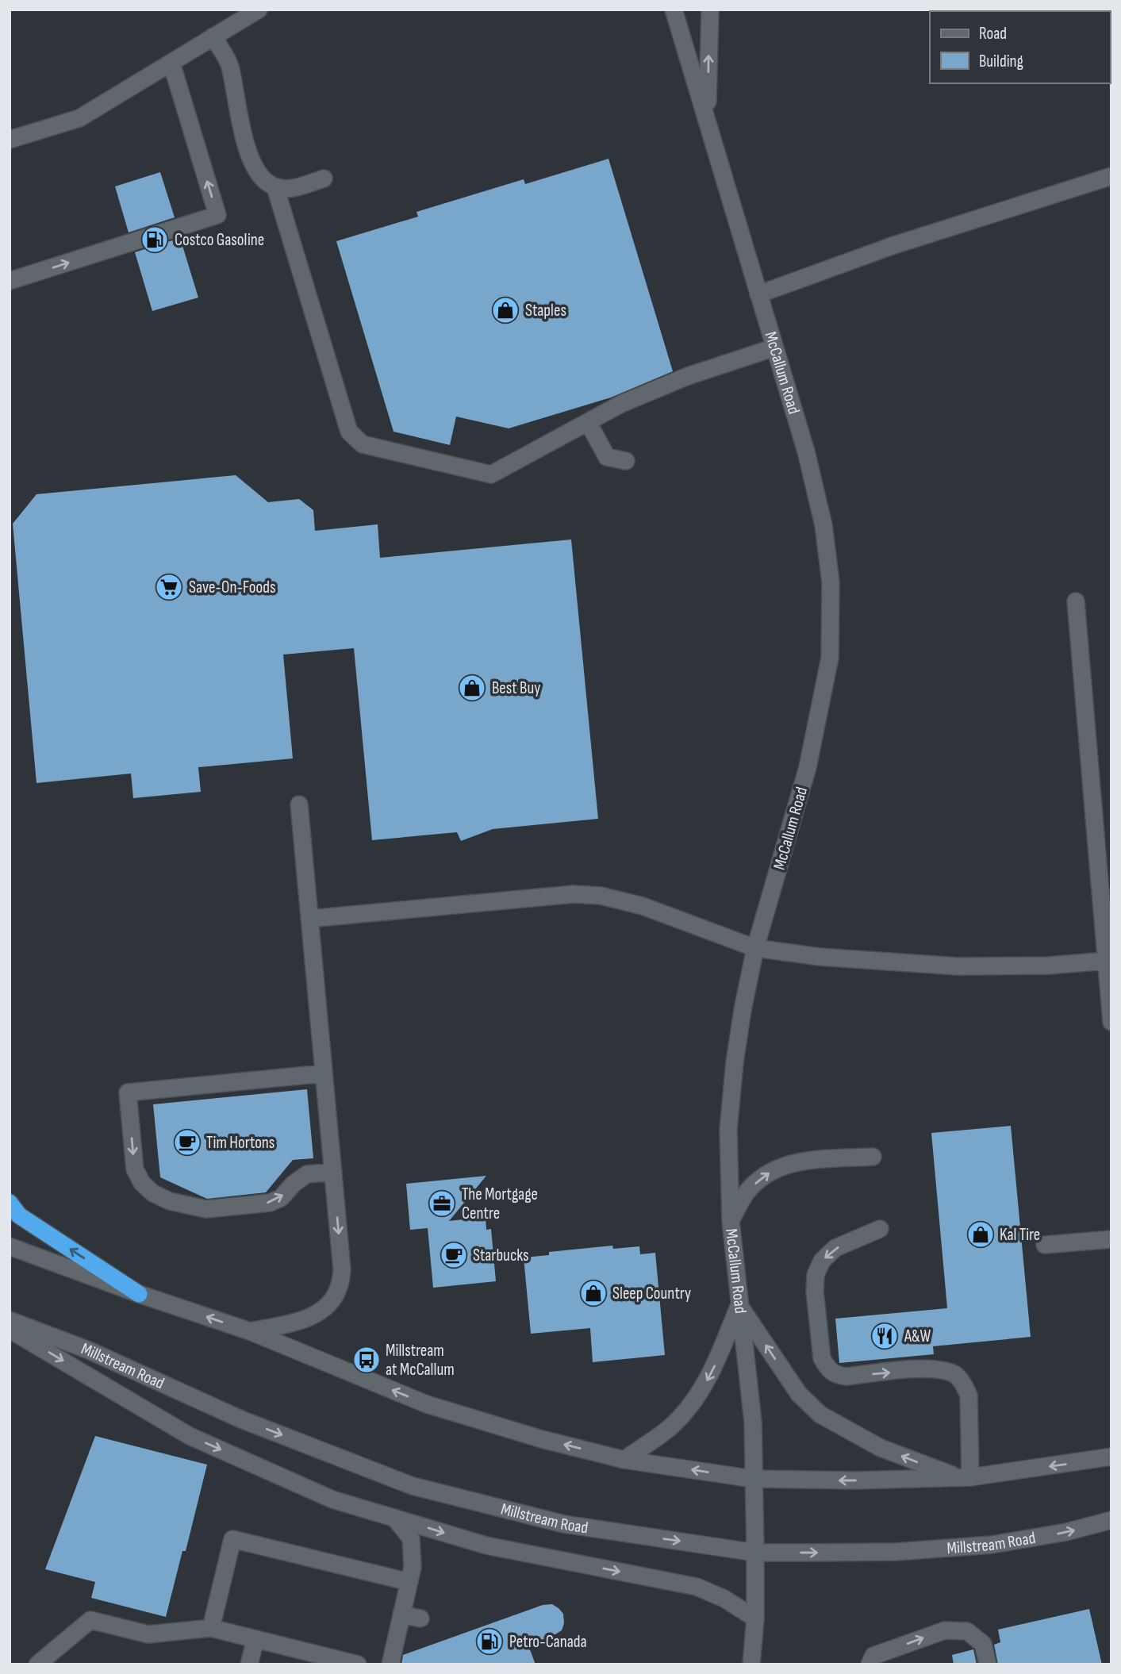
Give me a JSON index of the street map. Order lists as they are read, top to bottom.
{
  "streets": {
    "main road": ["McCallum Road", "Millstream Road"]
  },
  "crossings": [
    ["McCallum Road", "Millstream Road"]
  ],
  "places": {
    "fuel station": ["Costco Gasoline", "Petro-Canada"],
    "shop": [
      "Staples",
      "Best Buy",
      "Kal Tire",
      "Sleep Country"
    ],
    "supermarket": ["Save-On-Foods"],
    "cafe": ["Tim Hortons", "Starbucks"],
    "office": ["The Mortgage Centre"],
    "restaurant": ["A&W"],
    "bus stop": ["Millstream at McCallum"]
  },
  "legend": ["Road", "Building"]
}
